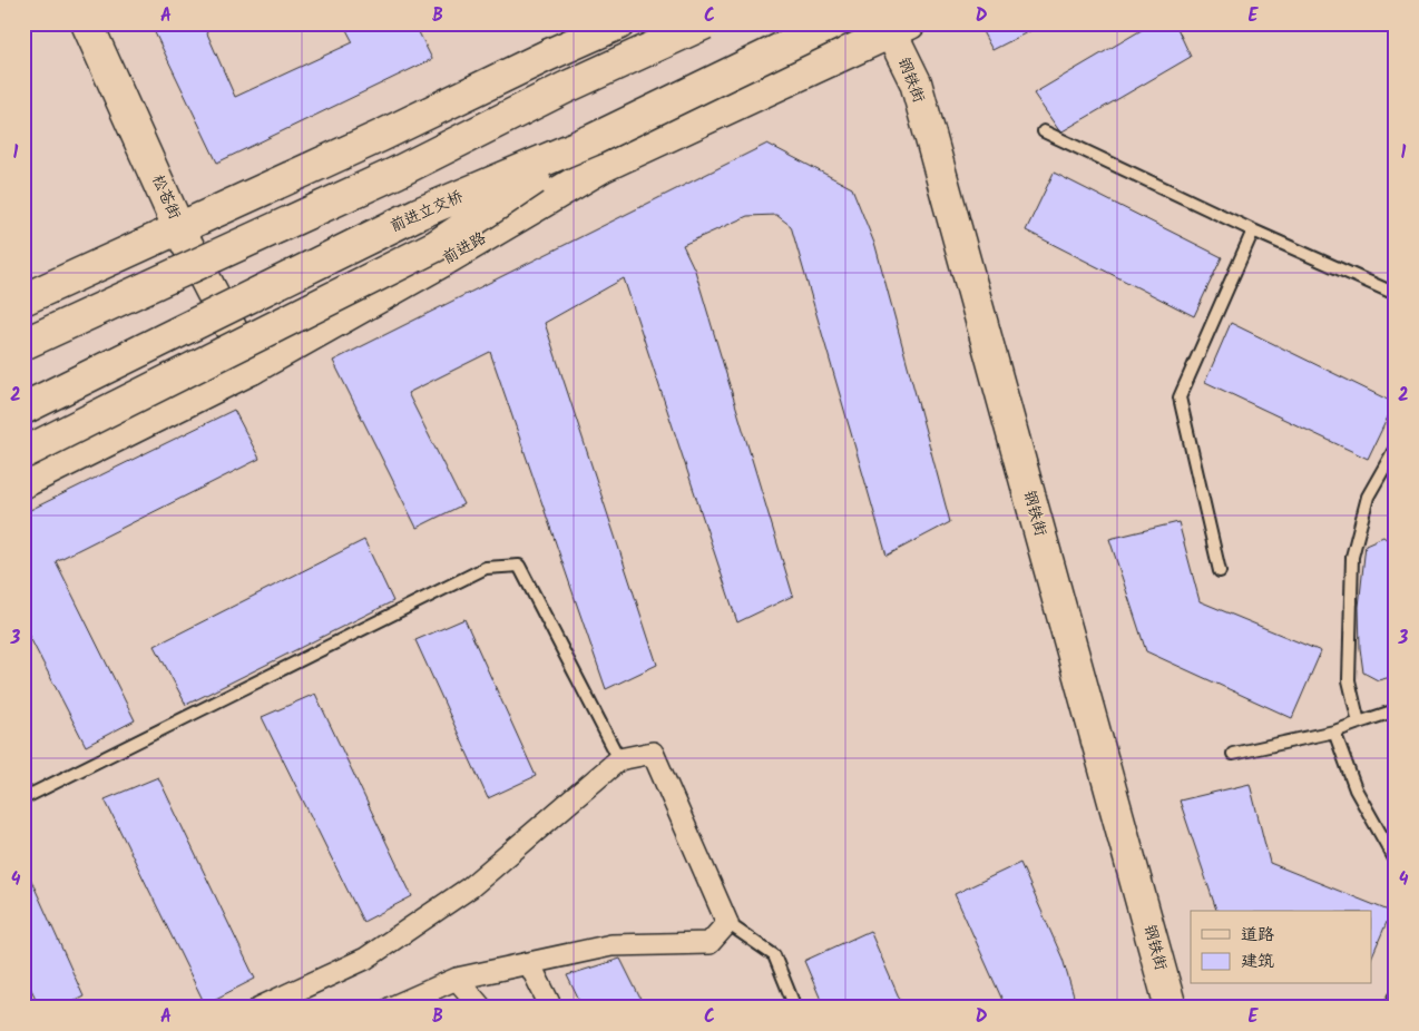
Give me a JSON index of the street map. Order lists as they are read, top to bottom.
{
  "streets": {
    "main road": [
      "钢铁街",
      "松苍街",
      "前进立交桥",
      "前进路"
    ]
  },
  "crossings": [
    ["钢铁街", "前进路"],
    ["松苍街", "前进路"]
  ],
  "legend": ["道路", "建筑"],
  "grid": {
    "columns": [
      "A",
      "B",
      "C",
      "D",
      "E"
    ],
    "rows": [
      "1",
      "2",
      "3",
      "4"
    ]
  }
}
